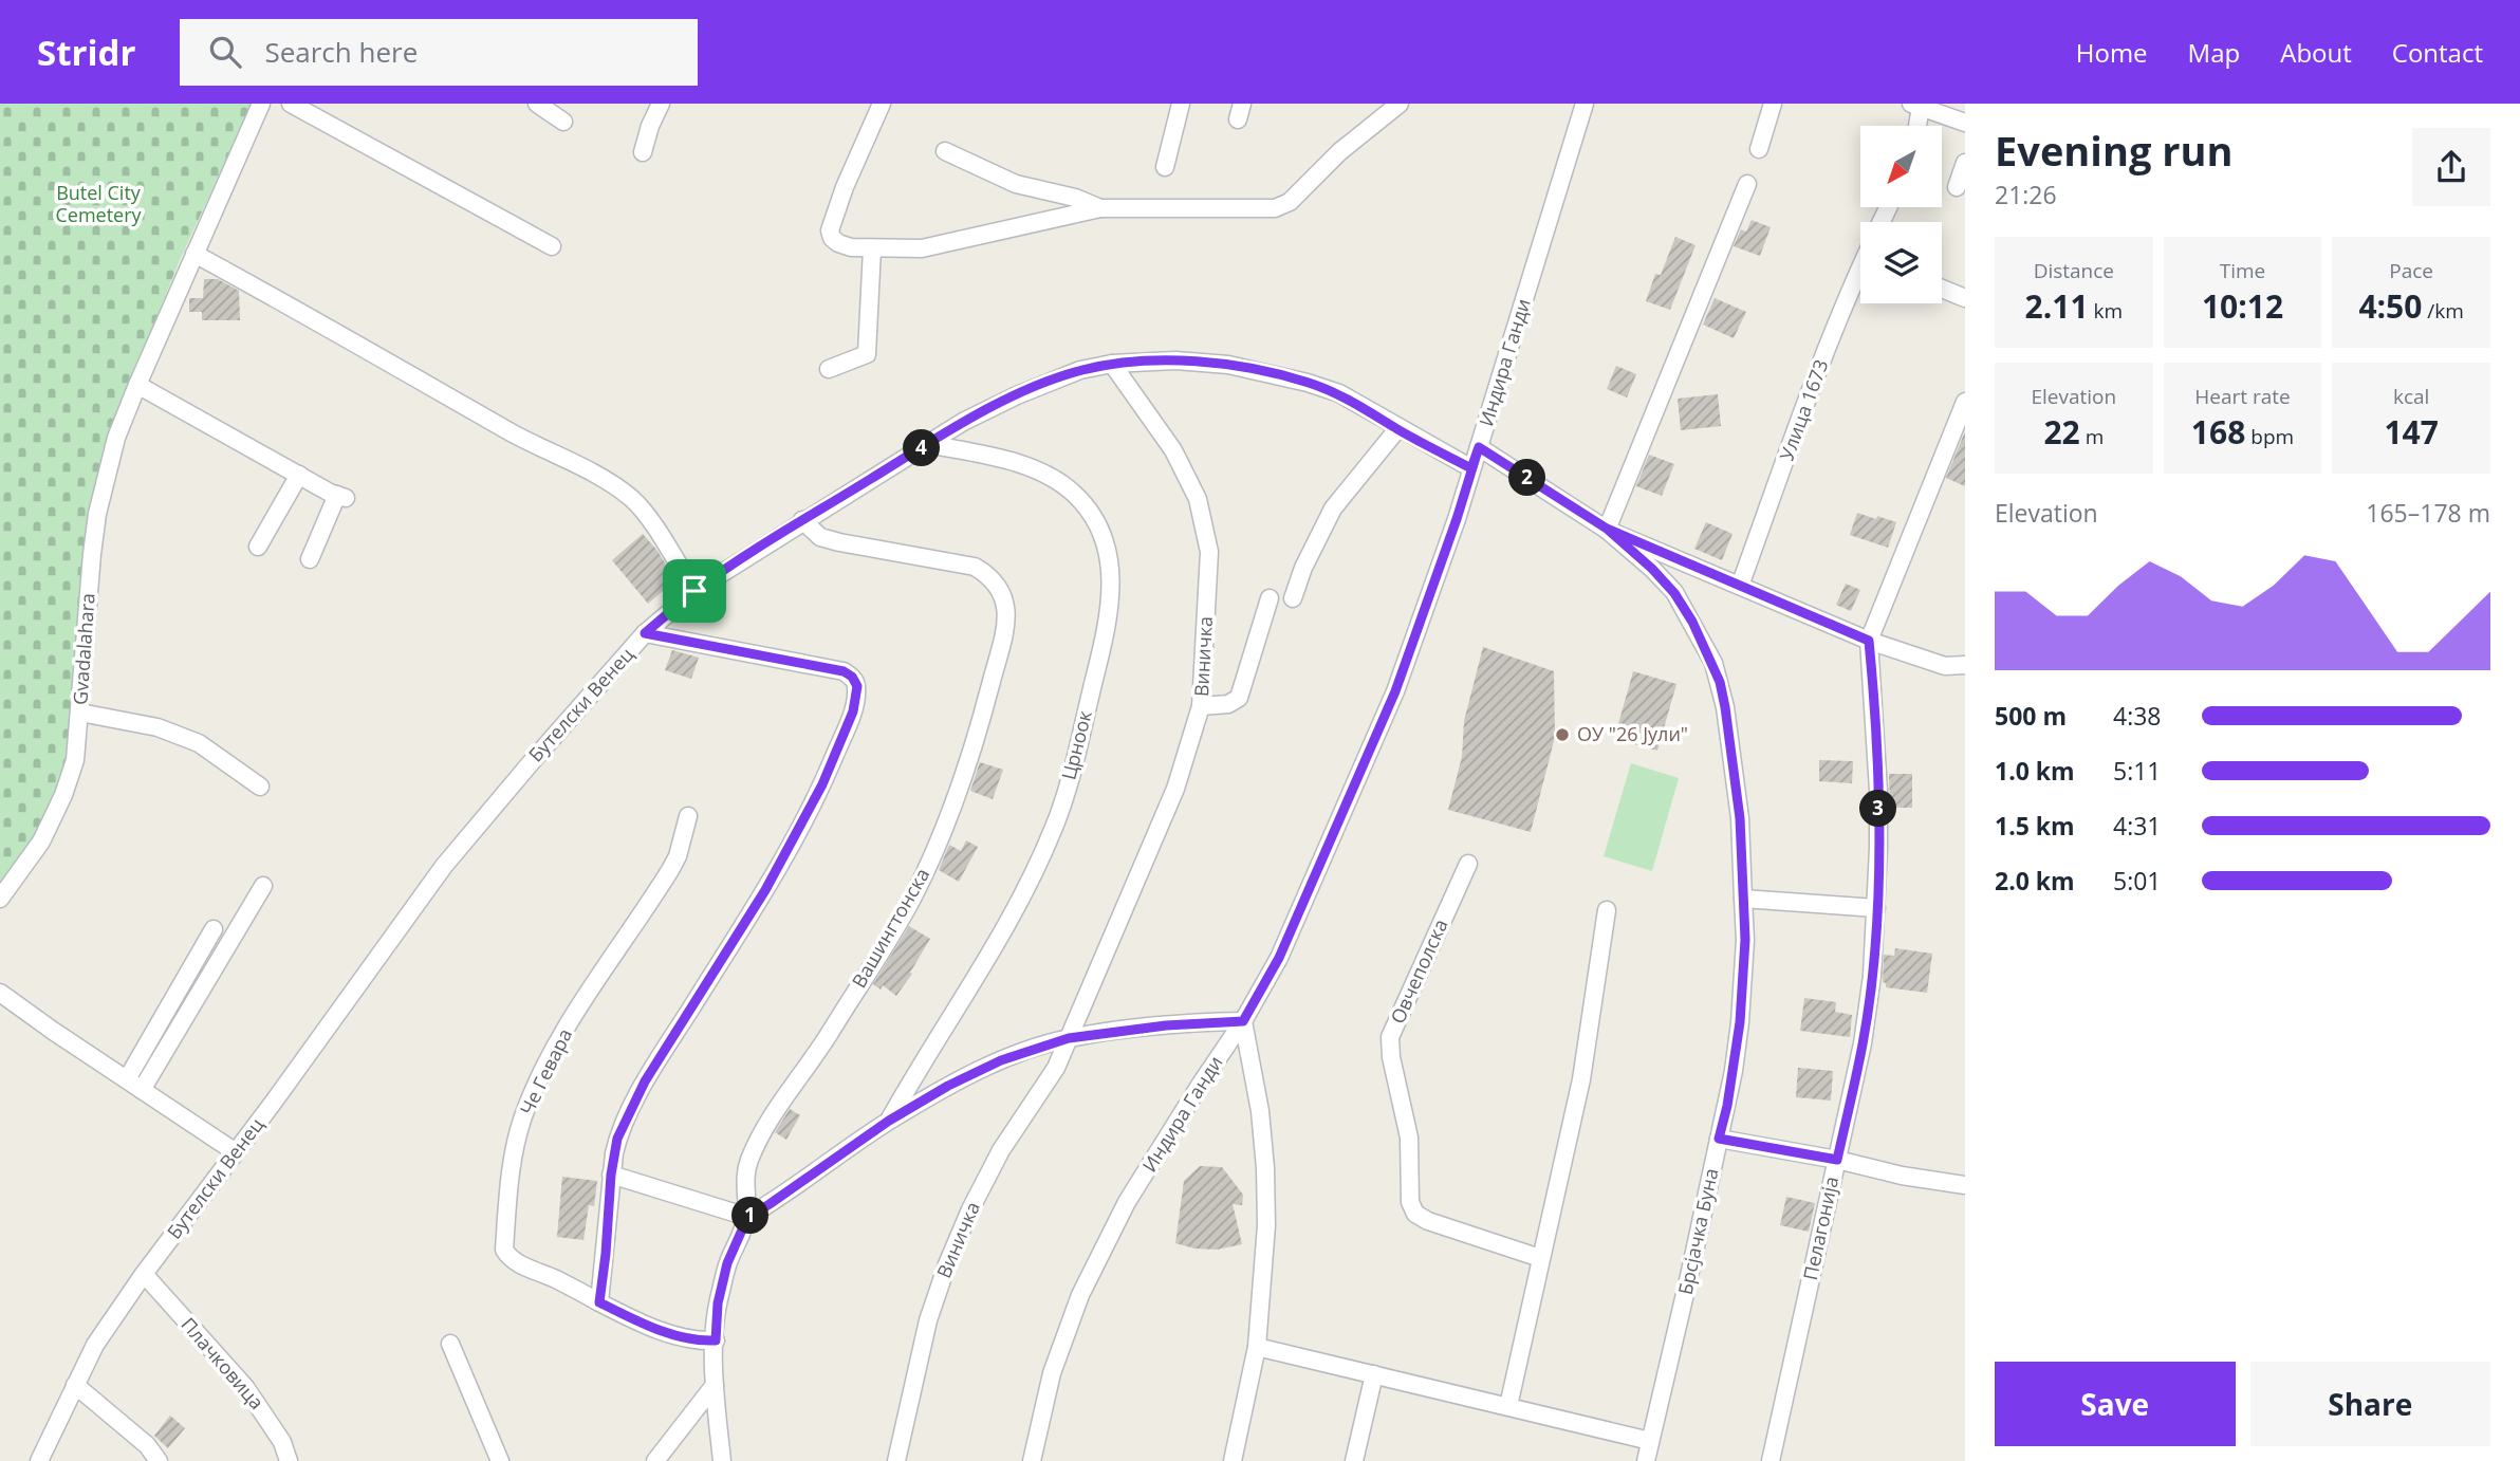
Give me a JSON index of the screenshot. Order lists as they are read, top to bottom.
{
  "streets": {
    "street": [
      "Индира Ганди",
      "Улица 1673",
      "Gvadalahara",
      "Виничка",
      "Бутелски Венец",
      "Црноок",
      "Вашингтонска",
      "Овчеполска",
      "Че Гевара",
      "Пелагонија",
      "Брсјачка Буна",
      "Плачковица"
    ]
  },
  "crossings": [
    ["Индира Ганди", "Бутелски Венец"],
    ["Виничка", "Бутелски Венец"],
    ["Бутелски Венец", "Црноок"],
    ["Бутелски Венец", "Вашингтонска"],
    ["Бутелски Венец", "Плачковица"],
    ["Вашингтонска", "Че Гевара"]
  ],
  "parks": ["Butel City Cemetery"],
  "places": ["ОУ \"26 Јули\""],
  "north": "bottom left",
  "page": {
    "header": "Stridr",
    "search": "Search here",
    "nav": [
      "Home",
      "Map",
      "About",
      "Contact"
    ],
    "heading": ["Evening run", "21:26"],
    "stats": [
      ["Distance", "2.11 km"],
      ["Time", "10:12"],
      ["Pace", "4:50 /km"],
      ["Elevation", "22 m"],
      ["Heart rate", "168 bpm"],
      ["kcal", "147"]
    ],
    "pins": [
      "4",
      "2",
      "3",
      "1"
    ],
    "chart": ["Elevation", "165–178 m"],
    "list": [
      {
        "name": "500 m",
        "note": "4:38"
      },
      {
        "name": "1.0 km",
        "note": "5:11"
      },
      {
        "name": "1.5 km",
        "note": "4:31"
      },
      {
        "name": "2.0 km",
        "note": "5:01"
      }
    ],
    "buttons": ["Save", "Share"]
  }
}
